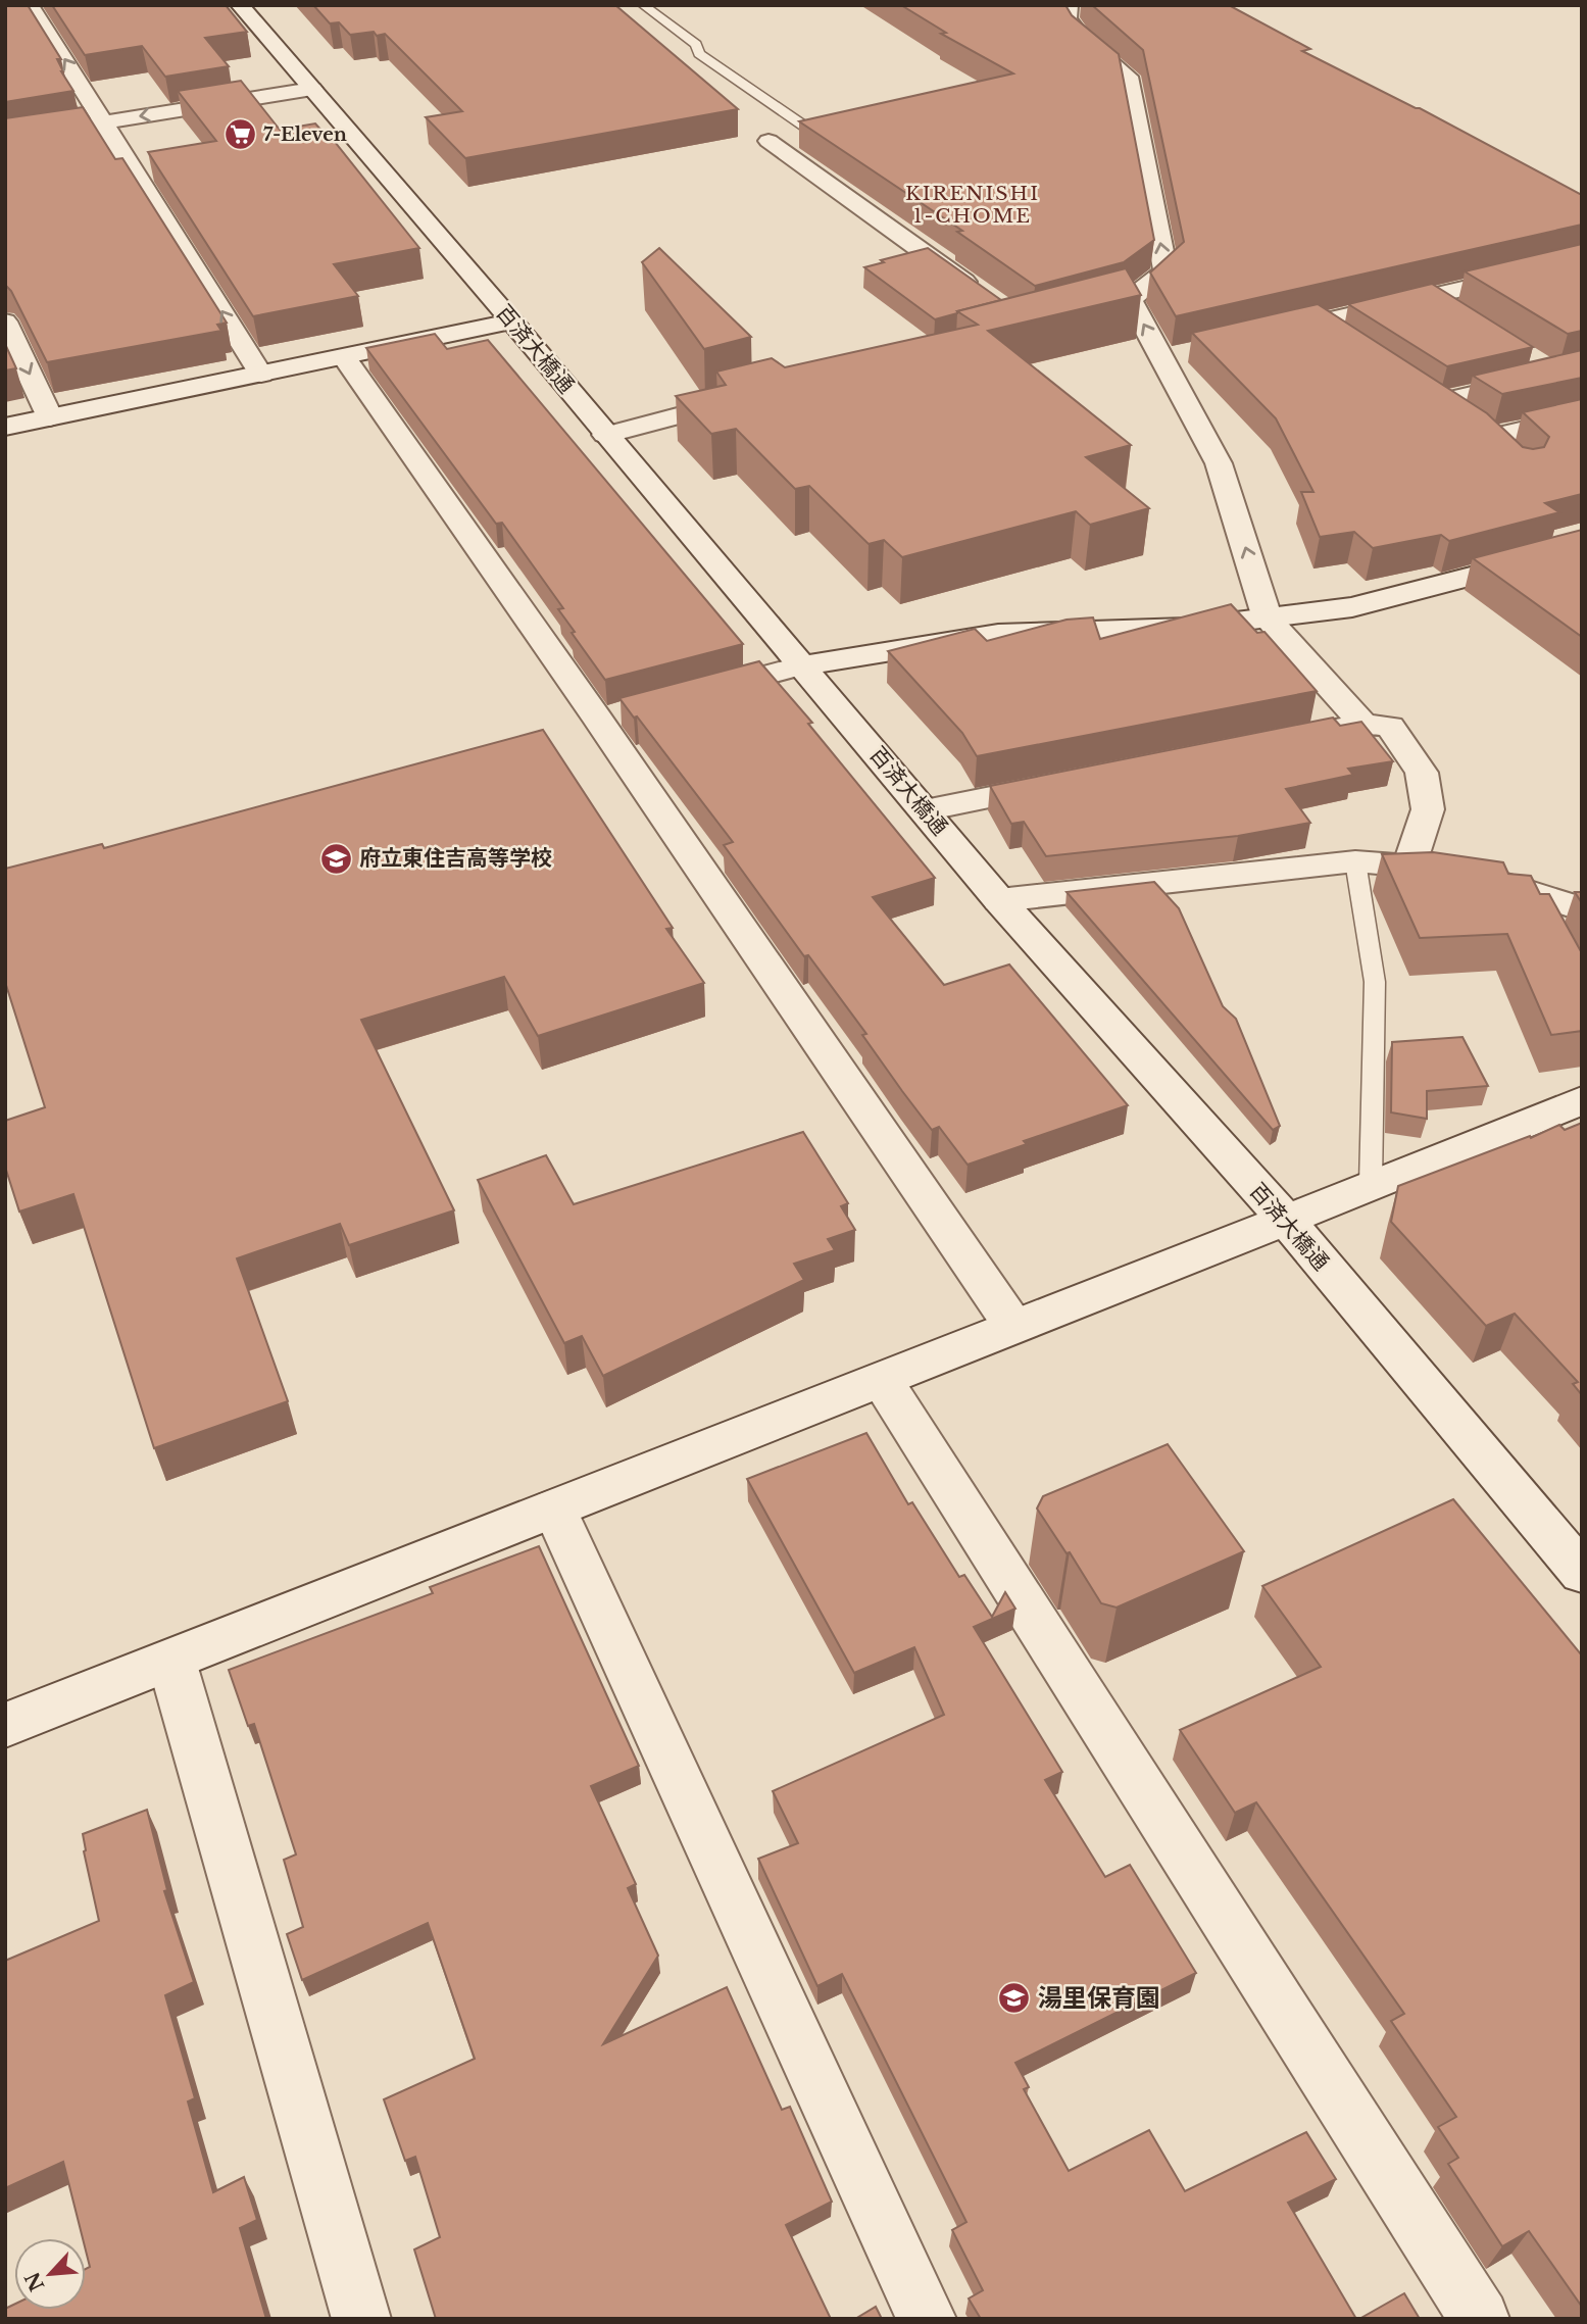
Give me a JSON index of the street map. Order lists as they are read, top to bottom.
{
  "streets": {
    "street": ["百済大橋通"]
  },
  "districts": ["KIRENISHI 1-CHOME"],
  "places": {
    "supermarket": ["7-Eleven"],
    "school or university": ["府立東住吉高等学校", "湯里保育園"]
  },
  "north": "bottom left"
}
